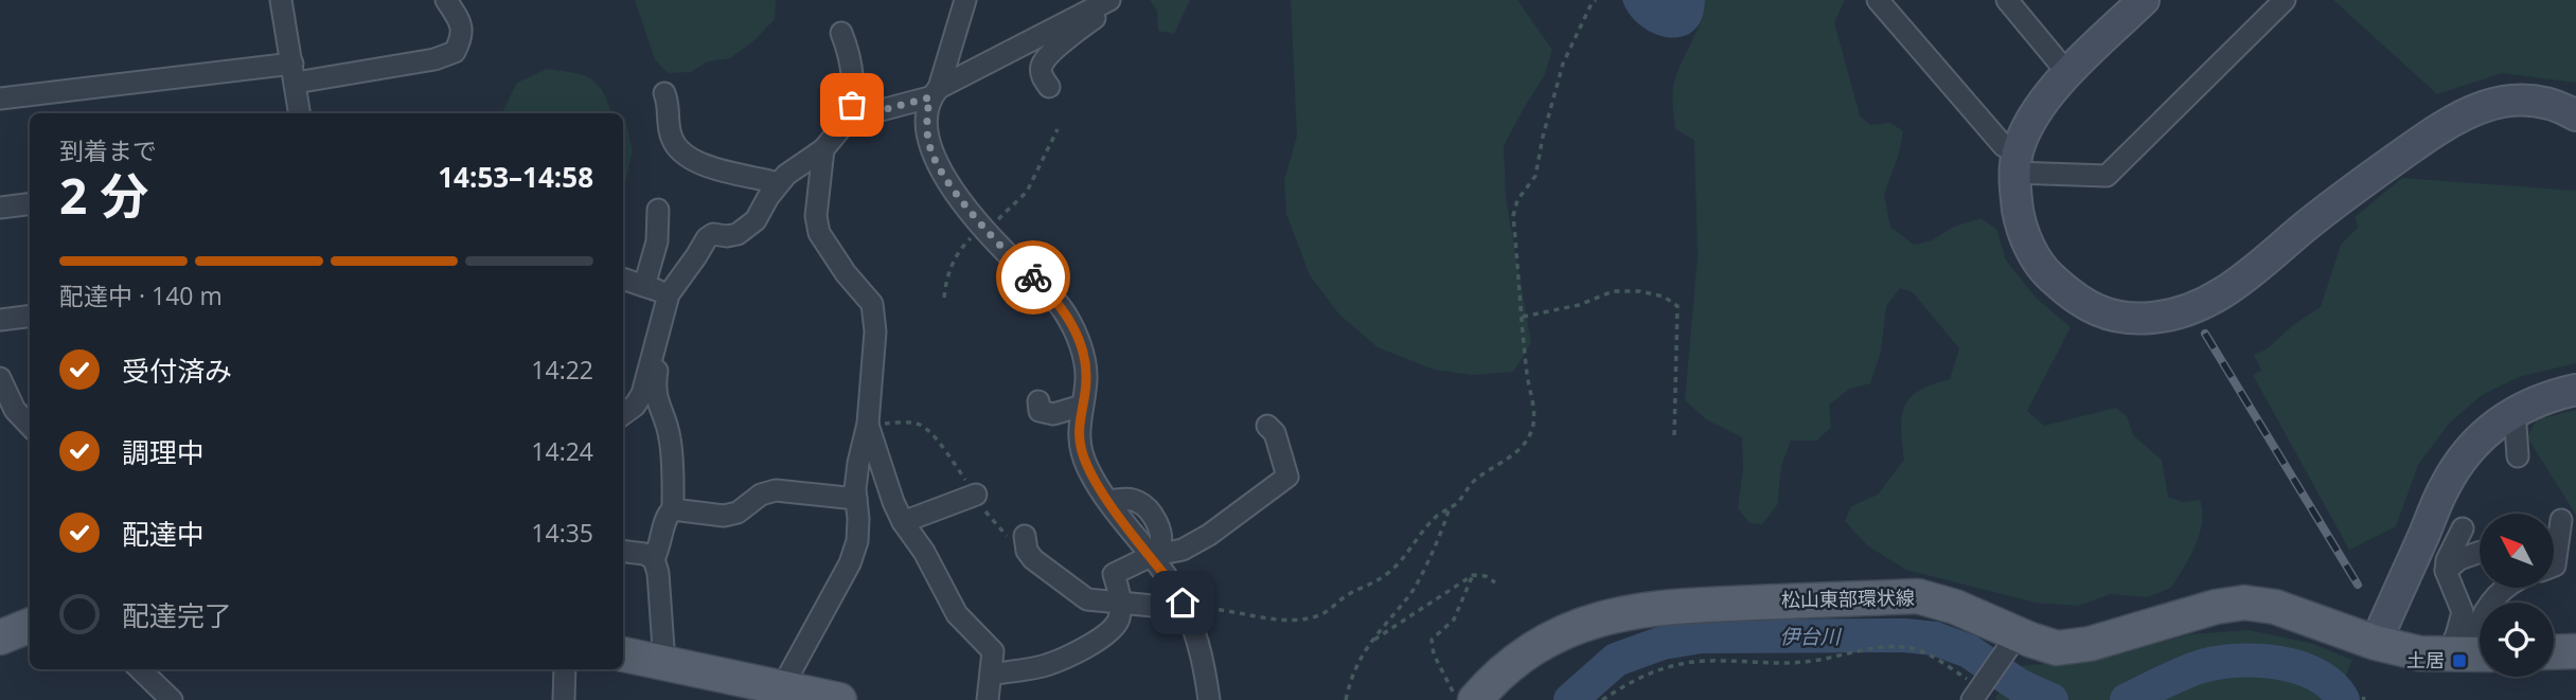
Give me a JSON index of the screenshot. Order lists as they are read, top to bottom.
{
  "streets": {
    "main road": ["松山東部環状線"]
  },
  "water": ["伊台川"],
  "places": {
    "transit": ["土居"]
  },
  "north": "top left",
  "page": {
    "heading": ["2 分", "到着まで", "14:53–14:58"],
    "bar": "配達中 · 140 m",
    "list": [
      ["受付済み", "14:22"],
      ["調理中", "14:24"],
      ["配達中", "14:35"],
      "配達完了"
    ]
  }
}
